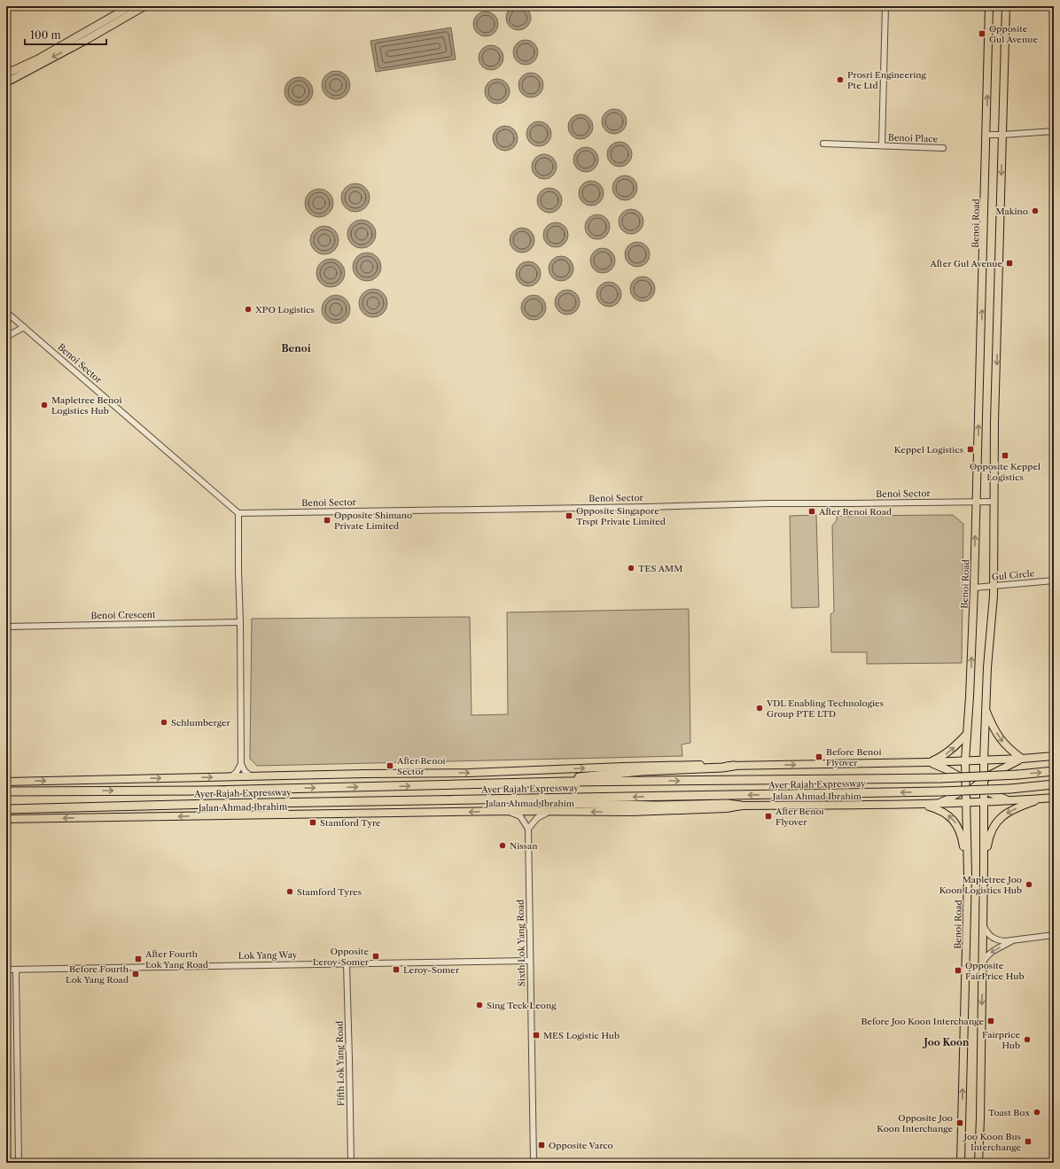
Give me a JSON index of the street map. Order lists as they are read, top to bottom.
{
  "streets": {
    "highway": ["Ayer Rajah Expressway"],
    "main road": ["Benoi Road", "Jalan Ahmad Ibrahim"],
    "street": [
      "Benoi Place",
      "Benoi Sector",
      "Gul Circle",
      "Benoi Crescent",
      "Sixth Lok Yang Road",
      "Lok Yang Way",
      "Fifth Lok Yang Road"
    ]
  },
  "crossings": [
    ["Benoi Road", "Benoi Sector"],
    ["Benoi Road", "Gul Circle"],
    ["Benoi Road", "Jalan Ahmad Ibrahim"],
    ["Sixth Lok Yang Road", "Lok Yang Way"],
    ["Lok Yang Way", "Fifth Lok Yang Road"]
  ],
  "districts": ["Benoi", "Joo Koon"],
  "places": {
    "transit": [
      "Opposite Gul Avenue",
      "After Gul Avenue",
      "Keppel Logistics",
      "Opposite Keppel Logistics",
      "After Benoi Road",
      "Opposite Singapore Trspt Private Limited",
      "Opposite Shimano Private Limited",
      "Before Benoi Flyover",
      "After Benoi Sector",
      "After Benoi Flyover",
      "Stamford Tyre",
      "Opposite Leroy-Somer",
      "After Fourth Lok Yang Road",
      "Leroy-Somer",
      "Opposite FairPrice Hub",
      "Before Fourth Lok Yang Road",
      "Before Joo Koon Interchange",
      "MES Logistic Hub",
      "Opposite Joo Koon Interchange",
      "Joo Koon Bus Interchange",
      "Opposite Varco"
    ],
    "other": [
      "Prosri Engineering Pte Ltd",
      "Makino",
      "XPO Logistics",
      "Mapletree Benoi Logistics Hub",
      "TES AMM",
      "VDL Enabling Technologies Group PTE LTD",
      "Schlumberger",
      "Nissan",
      "Mapletree Joo Koon Logistics Hub",
      "Stamford Tyres",
      "Sing Teck Leong",
      "Fairprice Hub",
      "Toast Box"
    ]
  },
  "scale_bar": "100 m"
}
